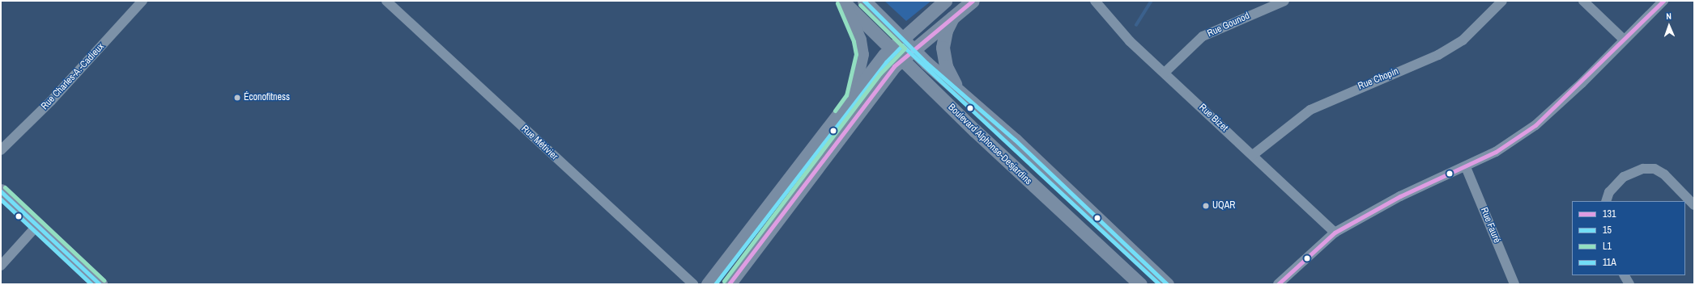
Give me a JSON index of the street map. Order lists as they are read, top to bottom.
{
  "streets": {
    "main road": ["Boulevard Alphonse-Desjardins"],
    "street": [
      "Rue Gounod",
      "Rue Charles-A.-Cadieux",
      "Rue Chopin",
      "Rue Bizet",
      "Rue Métivier",
      "Rue Fauré"
    ]
  },
  "crossings": [
    ["Rue Gounod", "Rue Bizet"],
    ["Rue Chopin", "Rue Bizet"]
  ],
  "places": ["Éconofitness", "UQAR"],
  "lines": [
    "transit line 131",
    "transit line 11A",
    "transit line L1",
    "transit line 15"
  ],
  "legend": [
    "131",
    "15",
    "L1",
    "11A"
  ],
  "north": "top"
}
